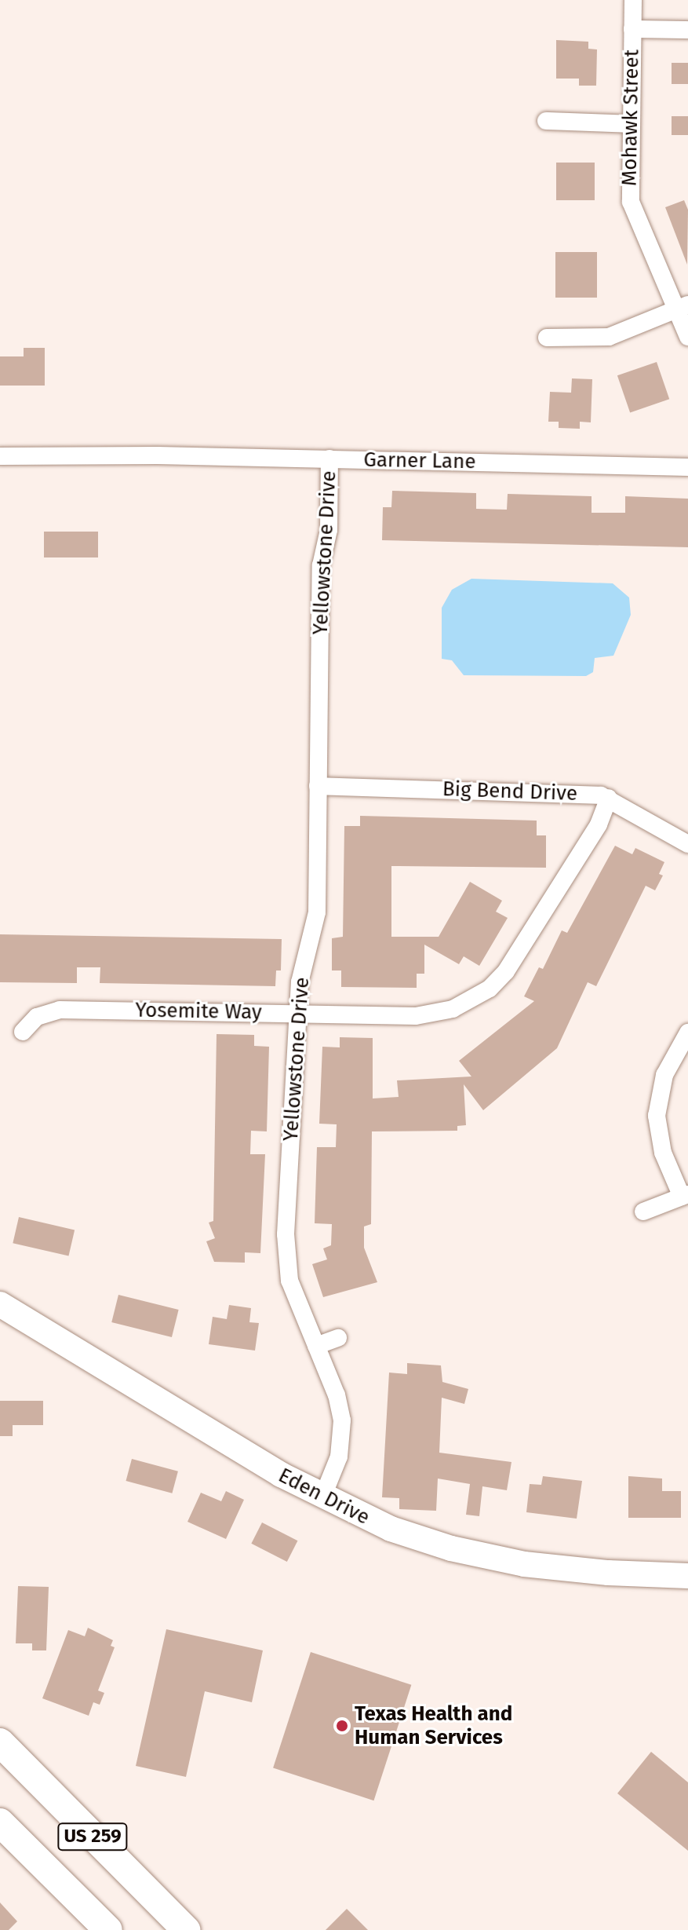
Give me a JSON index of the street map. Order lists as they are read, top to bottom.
{
  "streets": {
    "main road": ["US 259"],
    "street": [
      "Mohawk Street",
      "Garner Lane",
      "Yellowstone Drive",
      "Big Bend Drive",
      "Yosemite Way",
      "Eden Drive"
    ]
  },
  "crossings": [
    ["Garner Lane", "Yellowstone Drive"],
    ["Yellowstone Drive", "Big Bend Drive"],
    ["Yellowstone Drive", "Yosemite Way"],
    ["Yellowstone Drive", "Eden Drive"],
    ["Big Bend Drive", "Yosemite Way"]
  ],
  "places": ["Texas Health and Human Services"]
}
